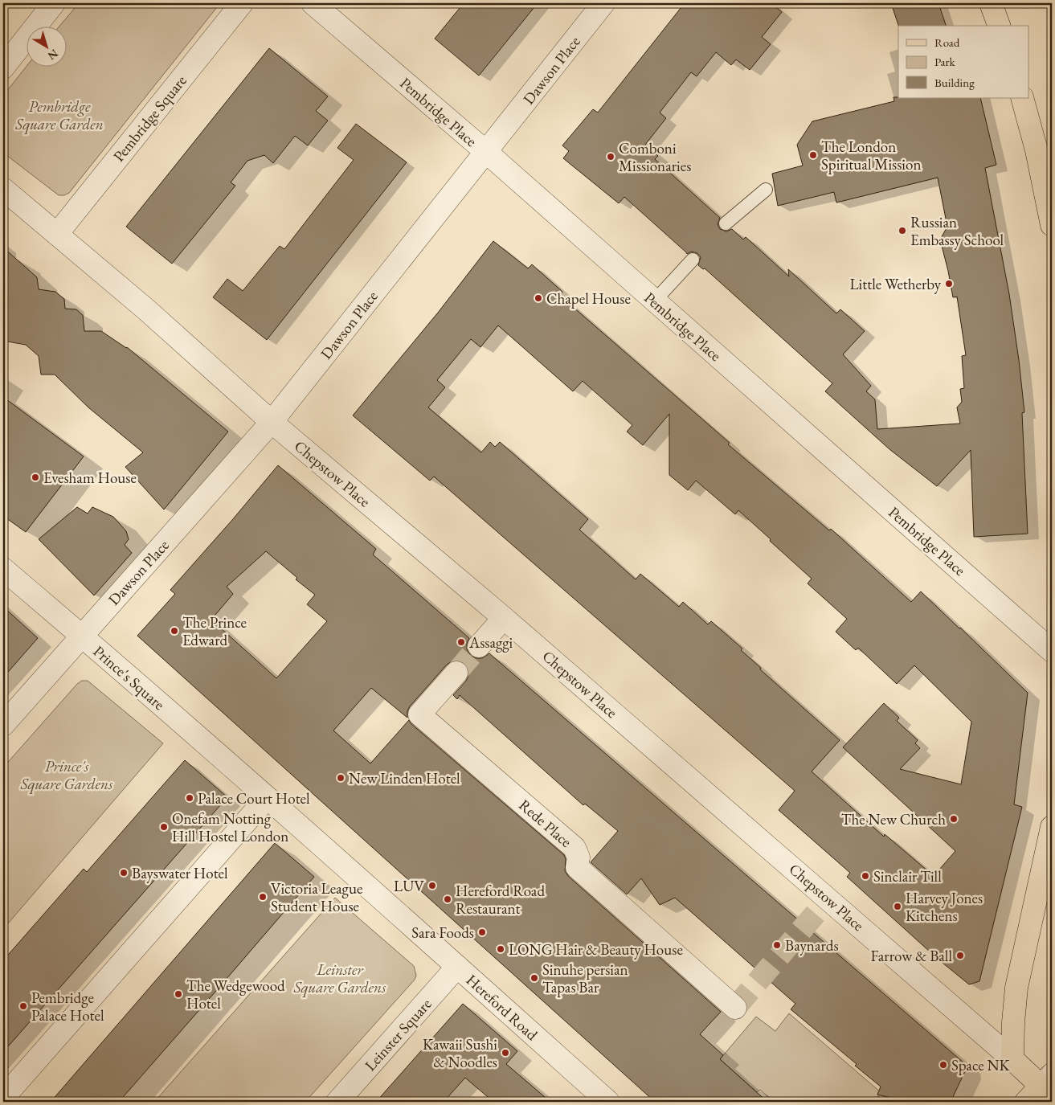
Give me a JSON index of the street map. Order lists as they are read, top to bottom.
{
  "streets": {
    "street": [
      "Dawson Place",
      "Pembridge Place",
      "Pembridge Square",
      "Chepstow Place",
      "Prince's Square",
      "Rede Place",
      "Hereford Road",
      "Leinster Square"
    ]
  },
  "crossings": [
    ["Dawson Place", "Pembridge Place"],
    ["Dawson Place", "Chepstow Place"],
    ["Dawson Place", "Prince's Square"],
    ["Pembridge Square", "Chepstow Place"],
    ["Prince's Square", "Hereford Road"],
    ["Hereford Road", "Leinster Square"]
  ],
  "parks": ["Pembridge Square Garden", "Prince's Square Gardens", "Leinster Square Gardens"],
  "places": [
    "The London Spiritual Mission",
    "Comboni Missionaries",
    "Russian Embassy School",
    "Little Wetherby",
    "Chapel House",
    "Evesham House",
    "The Prince Edward",
    "Assaggi",
    "New Linden Hotel",
    "Palace Court Hotel",
    "The New Church",
    "Onefam Notting Hill Hostel London",
    "Bayswater Hotel",
    "Sinclair Till",
    "LUV",
    "Victoria League Student House",
    "Hereford Road Restaurant",
    "Harvey Jones Kitchens",
    "Sara Foods",
    "Baynards",
    "LONG Hair & Beauty House",
    "Farrow & Ball",
    "Sinuhe persian Tapas Bar",
    "The Wedgewood Hotel",
    "Pembridge Palace Hotel",
    "Kawaii Sushi & Noodles",
    "Space NK"
  ],
  "legend": ["Road", "Park", "Building"],
  "north": "bottom right"
}
